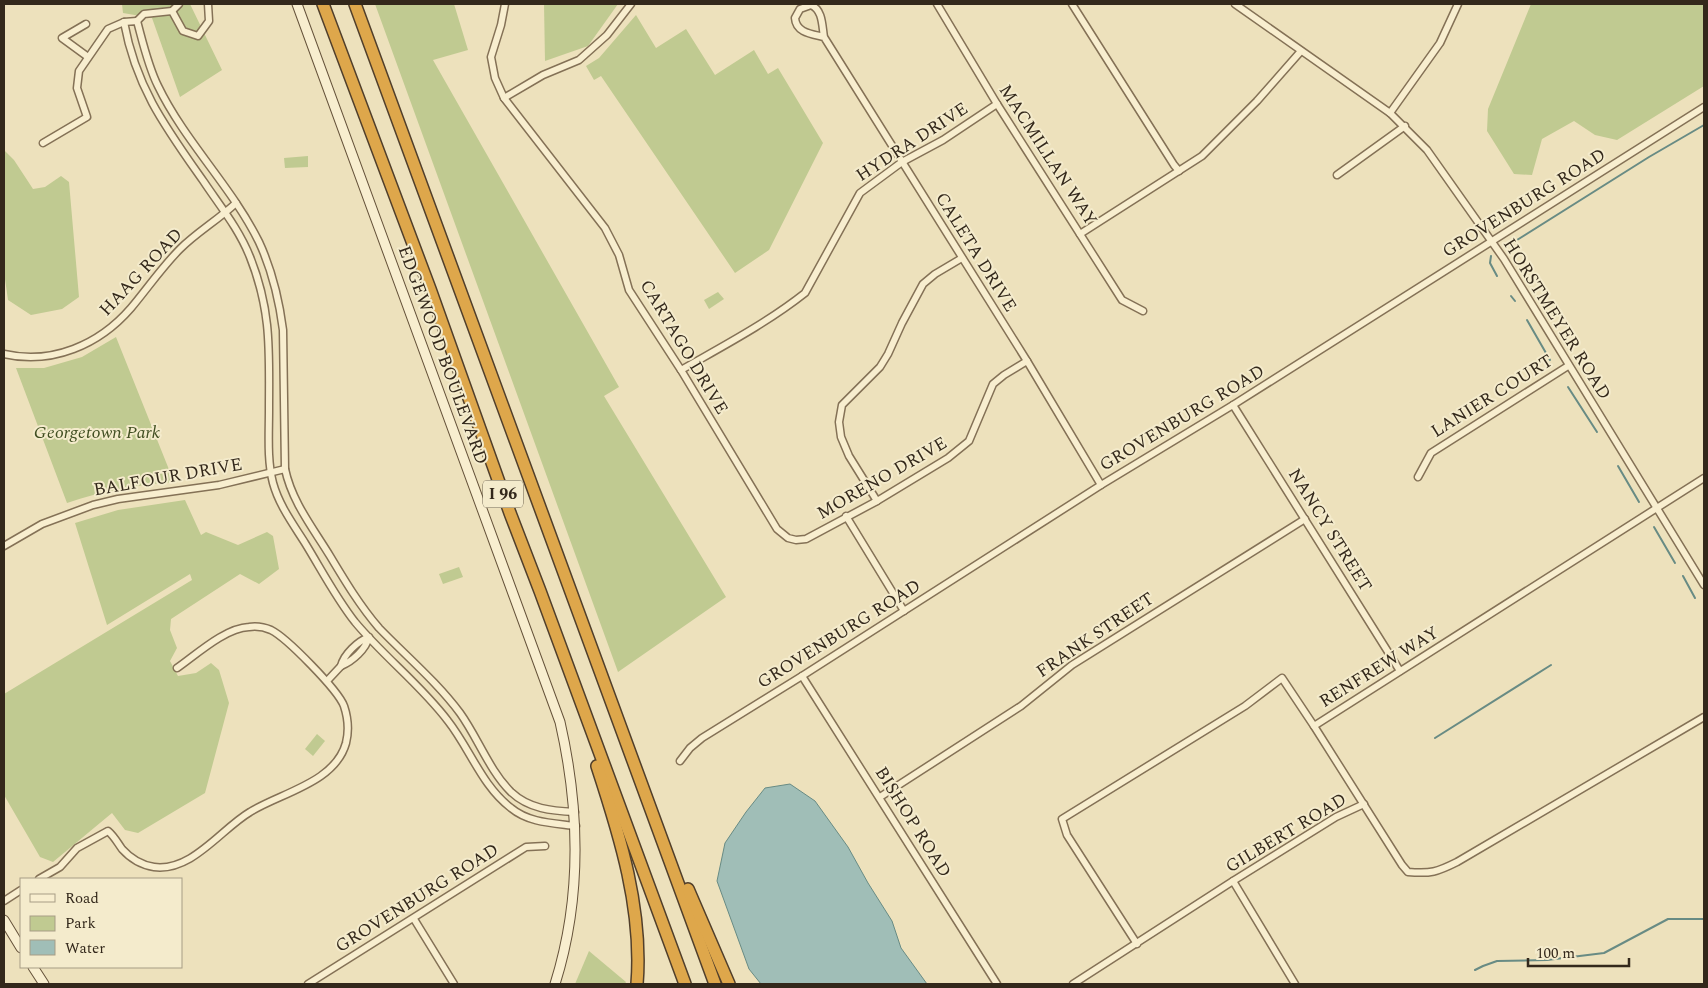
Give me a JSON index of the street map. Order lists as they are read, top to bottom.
{
  "streets": {
    "highway": ["I 96"],
    "street": [
      "HYDRA DRIVE",
      "MACMILLAN WAY",
      "GROVENBURG ROAD",
      "CALETA DRIVE",
      "HAAG ROAD",
      "HORSTMEYER ROAD",
      "CARTAGO DRIVE",
      "EDGEWOOD BOULEVARD",
      "LANIER COURT",
      "BALFOUR DRIVE",
      "MORENO DRIVE",
      "NANCY STREET",
      "FRANK STREET",
      "RENFREW WAY",
      "BISHOP ROAD",
      "GILBERT ROAD"
    ]
  },
  "crossings": [
    ["HYDRA DRIVE", "MACMILLAN WAY"],
    ["HYDRA DRIVE", "CALETA DRIVE"],
    ["HYDRA DRIVE", "CARTAGO DRIVE"],
    ["GROVENBURG ROAD", "CALETA DRIVE"],
    ["GROVENBURG ROAD", "HORSTMEYER ROAD"],
    ["GROVENBURG ROAD", "NANCY STREET"],
    ["GROVENBURG ROAD", "BISHOP ROAD"],
    ["CALETA DRIVE", "MORENO DRIVE"],
    ["HORSTMEYER ROAD", "LANIER COURT"],
    ["HORSTMEYER ROAD", "RENFREW WAY"],
    ["CARTAGO DRIVE", "MORENO DRIVE"],
    ["NANCY STREET", "FRANK STREET"],
    ["NANCY STREET", "RENFREW WAY"],
    ["FRANK STREET", "BISHOP ROAD"],
    ["RENFREW WAY", "GILBERT ROAD"]
  ],
  "parks": ["Georgetown Park"],
  "legend": ["Road", "Park", "Water"],
  "scale_bar": "100 m"
}
